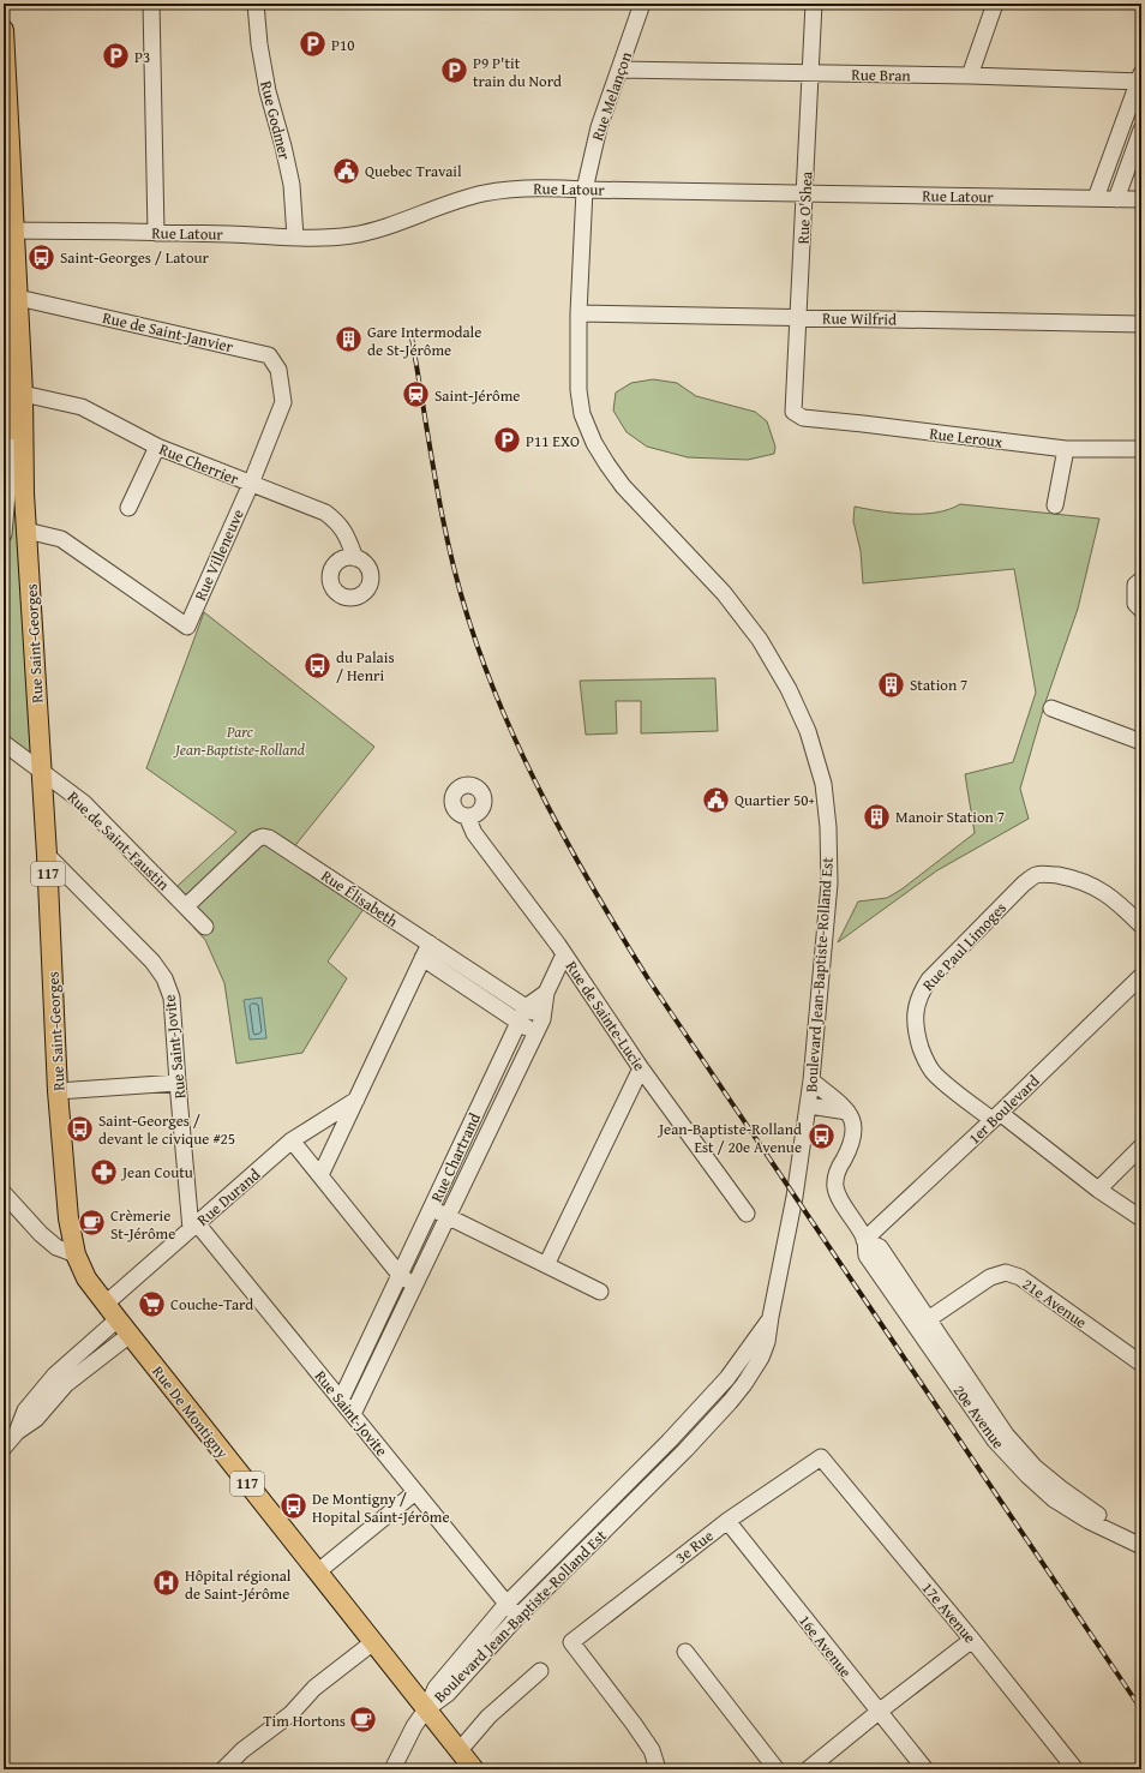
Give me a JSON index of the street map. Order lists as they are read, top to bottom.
{
  "streets": {
    "main road": ["Rue Saint-Georges", "117", "Rue De Montigny"],
    "street": [
      "Rue Bran",
      "Rue Melançon",
      "Rue Godmer",
      "Rue Latour",
      "Rue O'Shea",
      "Rue Wilfrid",
      "Rue de Saint-Janvier",
      "Rue Leroux",
      "Rue Cherrier",
      "Rue Villeneuve",
      "Rue de Saint-Faustin",
      "Rue Élisabeth",
      "Rue Paul Limoges",
      "Boulevard Jean-Baptiste-Rolland Est",
      "Rue de Sainte-Lucie",
      "Rue Saint-Jovite",
      "1er Boulevard",
      "Rue Chartrand",
      "Rue Durand",
      "21e Avenue",
      "20e Avenue",
      "3e Rue",
      "17e Avenue",
      "16e Avenue"
    ]
  },
  "crossings": [
    ["Rue Bran", "Rue Melançon"],
    ["Rue Bran", "Rue O'Shea"],
    ["Rue Melançon", "Rue Latour"],
    ["Rue Melançon", "Boulevard Jean-Baptiste-Rolland Est"],
    ["Rue Godmer", "Rue Latour"],
    ["Rue Latour", "Rue O'Shea"],
    ["Rue Latour", "Rue Saint-Georges"],
    ["Rue Latour", "Boulevard Jean-Baptiste-Rolland Est"],
    ["Rue O'Shea", "Rue Wilfrid"],
    ["Rue O'Shea", "Rue Leroux"],
    ["Rue Wilfrid", "Boulevard Jean-Baptiste-Rolland Est"],
    ["Rue de Saint-Janvier", "Rue Villeneuve"],
    ["Rue de Saint-Janvier", "Rue Saint-Georges"],
    ["Rue de Saint-Janvier", "117"],
    ["Rue Cherrier", "Rue Villeneuve"],
    ["Rue Cherrier", "Rue Saint-Georges"],
    ["Rue Villeneuve", "Rue Saint-Georges"],
    ["Rue Saint-Georges", "Rue de Saint-Faustin"],
    ["Rue Saint-Georges", "117"],
    ["Rue Saint-Georges", "Rue Saint-Jovite"],
    ["Rue Saint-Georges", "Rue De Montigny"],
    ["Rue de Saint-Faustin", "Rue Élisabeth"],
    ["117", "Boulevard Jean-Baptiste-Rolland Est"],
    ["117", "Rue De Montigny"],
    ["Rue Élisabeth", "Rue Chartrand"],
    ["Rue Paul Limoges", "1er Boulevard"],
    ["Boulevard Jean-Baptiste-Rolland Est", "Rue Saint-Jovite"],
    ["Boulevard Jean-Baptiste-Rolland Est", "Rue De Montigny"],
    ["Rue de Sainte-Lucie", "Rue Chartrand"],
    ["Rue Saint-Jovite", "Rue Chartrand"],
    ["Rue Saint-Jovite", "Rue Durand"],
    ["1er Boulevard", "20e Avenue"],
    ["Rue Durand", "Rue De Montigny"],
    ["21e Avenue", "20e Avenue"],
    ["3e Rue", "17e Avenue"],
    ["3e Rue", "16e Avenue"]
  ],
  "parks": ["Parc Jean-Baptiste-Rolland"],
  "places": {
    "parking": [
      "P10",
      "P3",
      "P9 P'tit train du Nord",
      "P11 EXO"
    ],
    "public building": ["Quebec Travail", "Quartier 50+"],
    "bus stop": [
      "Saint-Georges / Latour",
      "du Palais / Henri",
      "Saint-Georges / devant le civique #25",
      "Jean-Baptiste-Rolland Est / 20e Avenue",
      "De Montigny / Hopital Saint-Jérôme"
    ],
    "building": ["Gare Intermodale de St-Jérôme", "Station 7", "Manoir Station 7"],
    "station": ["Saint-Jérôme"],
    "pharmacy": ["Jean Coutu"],
    "cafe": ["Crèmerie St-Jérôme", "Tim Hortons"],
    "supermarket": ["Couche-Tard"],
    "hospital": ["Hôpital régional de Saint-Jérôme"]
  }
}
